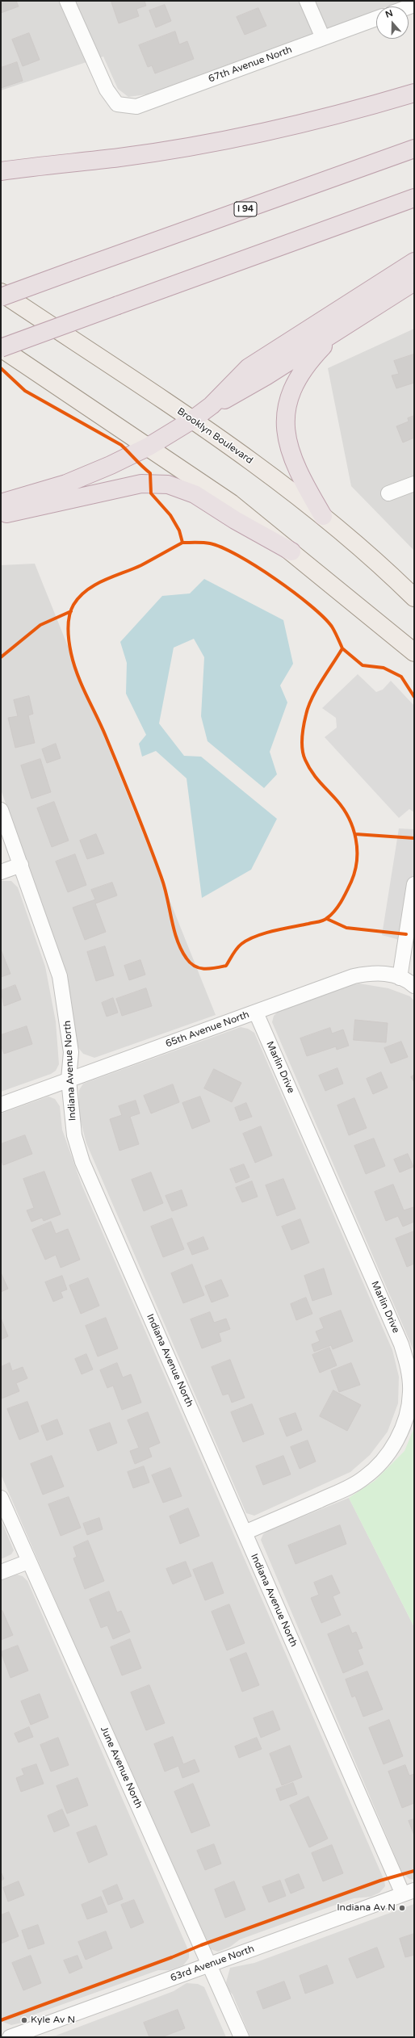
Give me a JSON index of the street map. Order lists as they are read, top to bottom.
{
  "streets": {
    "highway": ["I 94"],
    "main road": ["Brooklyn Boulevard"],
    "street": [
      "67th Avenue North",
      "65th Avenue North",
      "Marlin Drive",
      "Indiana Avenue North",
      "June Avenue North",
      "63rd Avenue North"
    ]
  },
  "crossings": [
    ["65th Avenue North", "Marlin Drive"],
    ["65th Avenue North", "Indiana Avenue North"],
    ["Marlin Drive", "Indiana Avenue North"],
    ["Indiana Avenue North", "63rd Avenue North"],
    ["June Avenue North", "63rd Avenue North"]
  ],
  "places": ["Indiana Av N", "Kyle Av N"],
  "north": "top"
}
